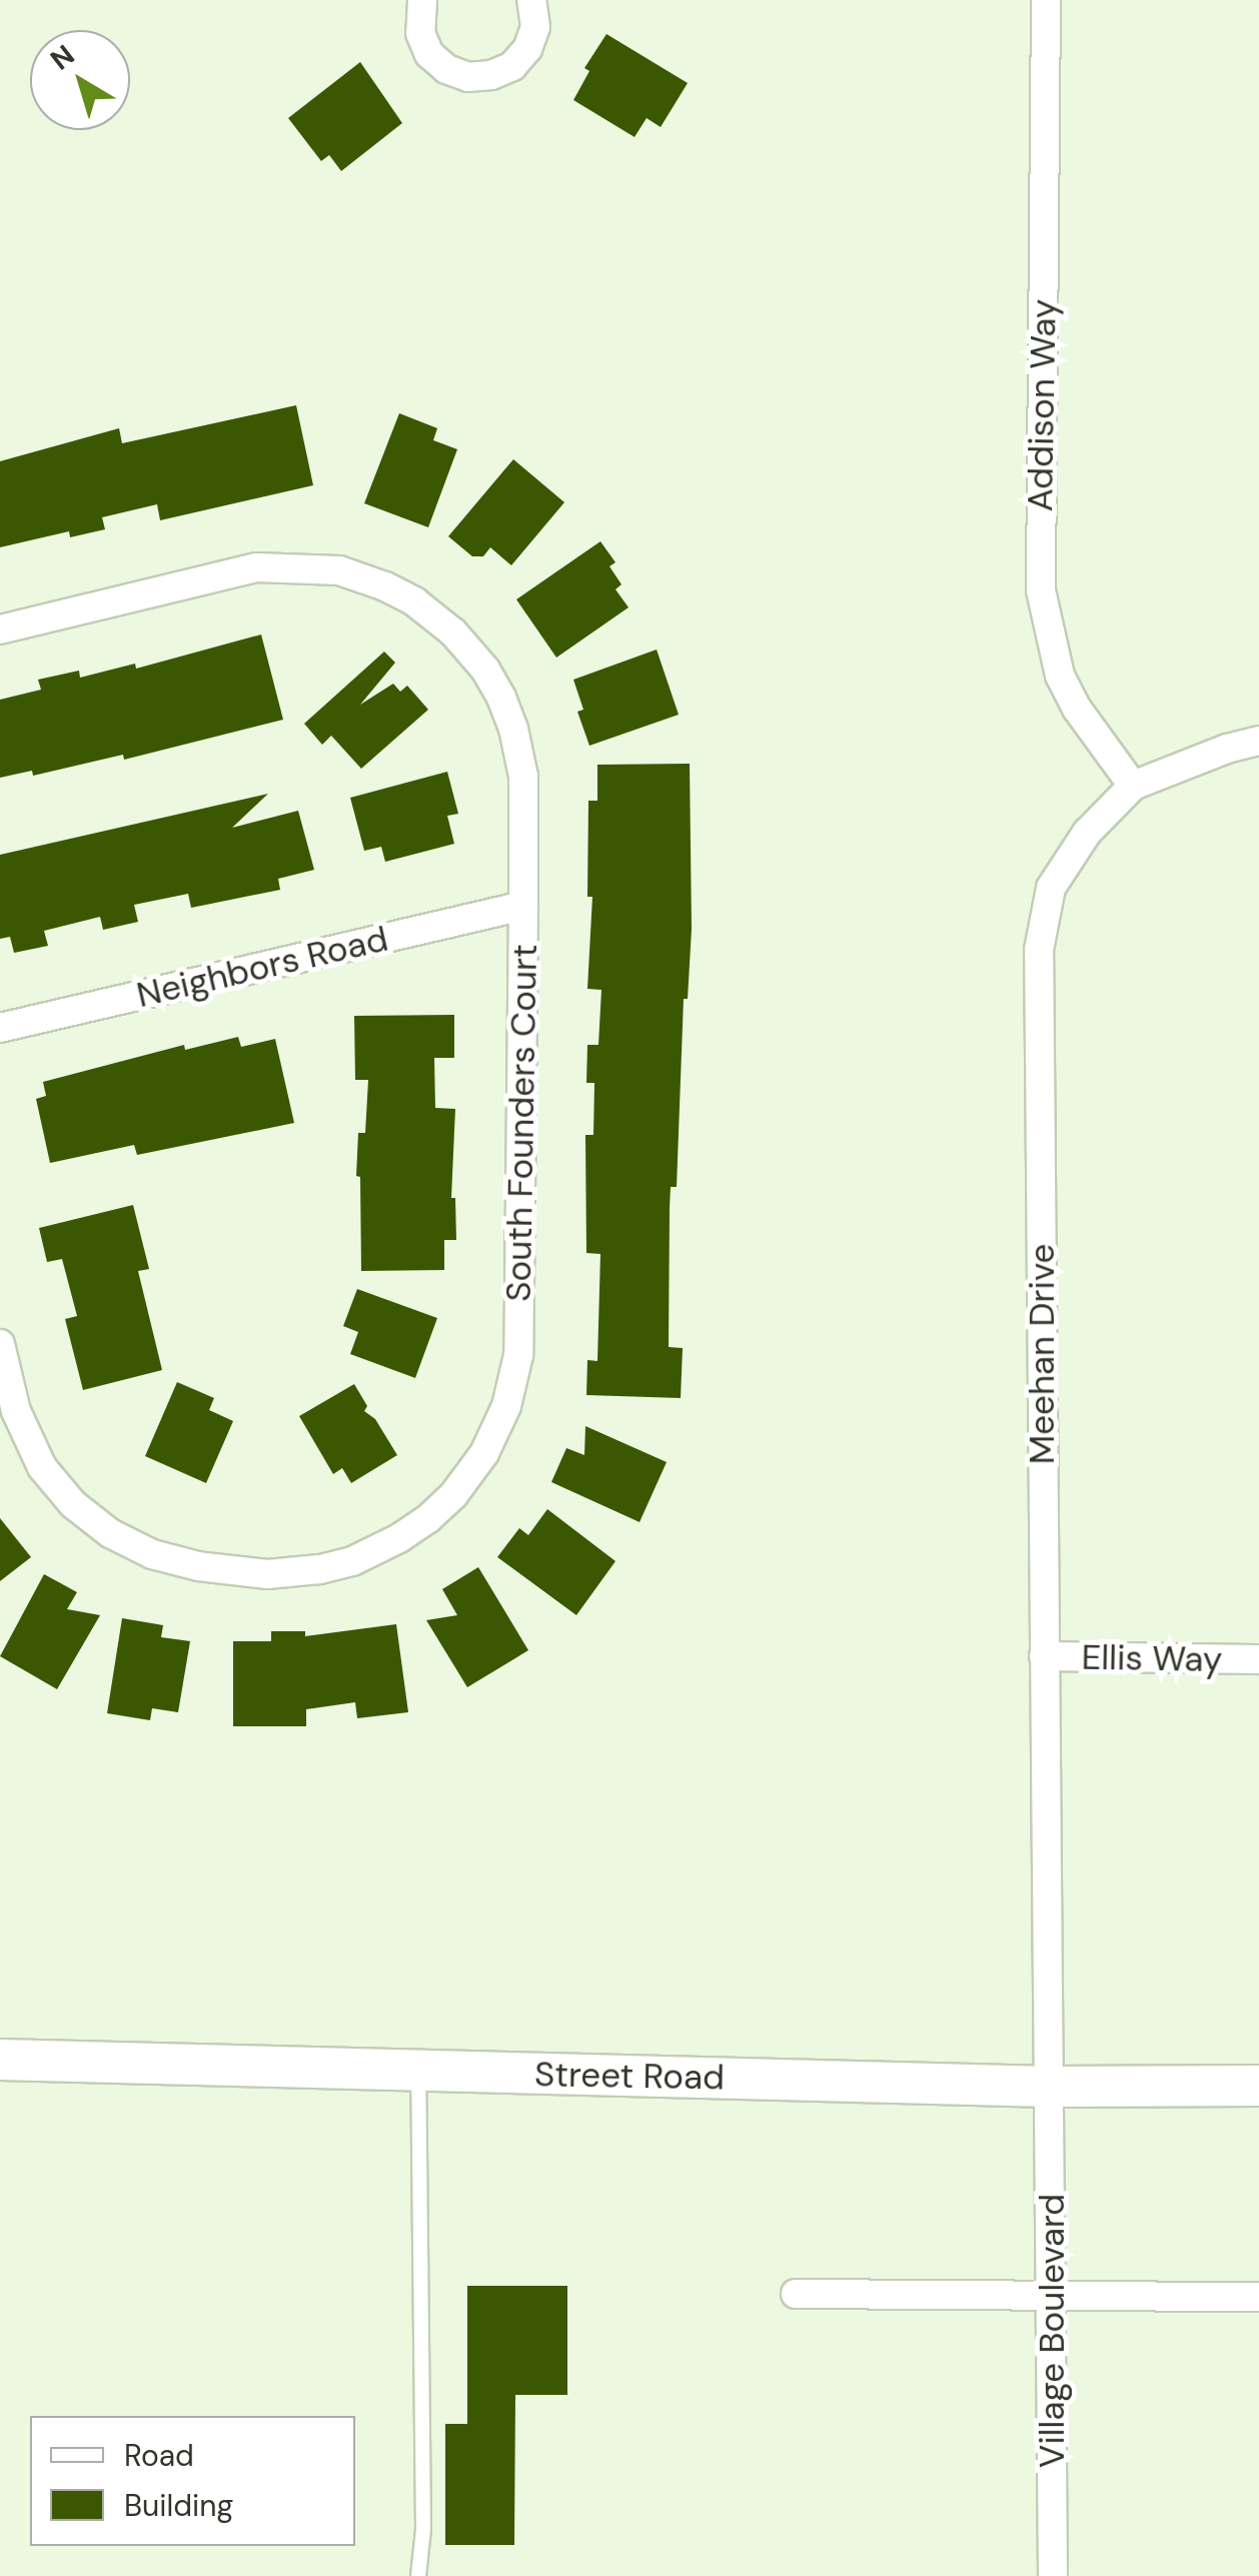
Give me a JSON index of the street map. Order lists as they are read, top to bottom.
{
  "streets": {
    "main road": ["Street Road"],
    "street": [
      "Addison Way",
      "Neighbors Road",
      "South Founders Court",
      "Meehan Drive",
      "Ellis Way",
      "Village Boulevard"
    ]
  },
  "crossings": [
    ["Addison Way", "Meehan Drive"],
    ["Neighbors Road", "South Founders Court"],
    ["Meehan Drive", "Ellis Way"],
    ["Meehan Drive", "Street Road"],
    ["Meehan Drive", "Village Boulevard"],
    ["Street Road", "Village Boulevard"]
  ],
  "legend": ["Road", "Building"],
  "north": "top left"
}
